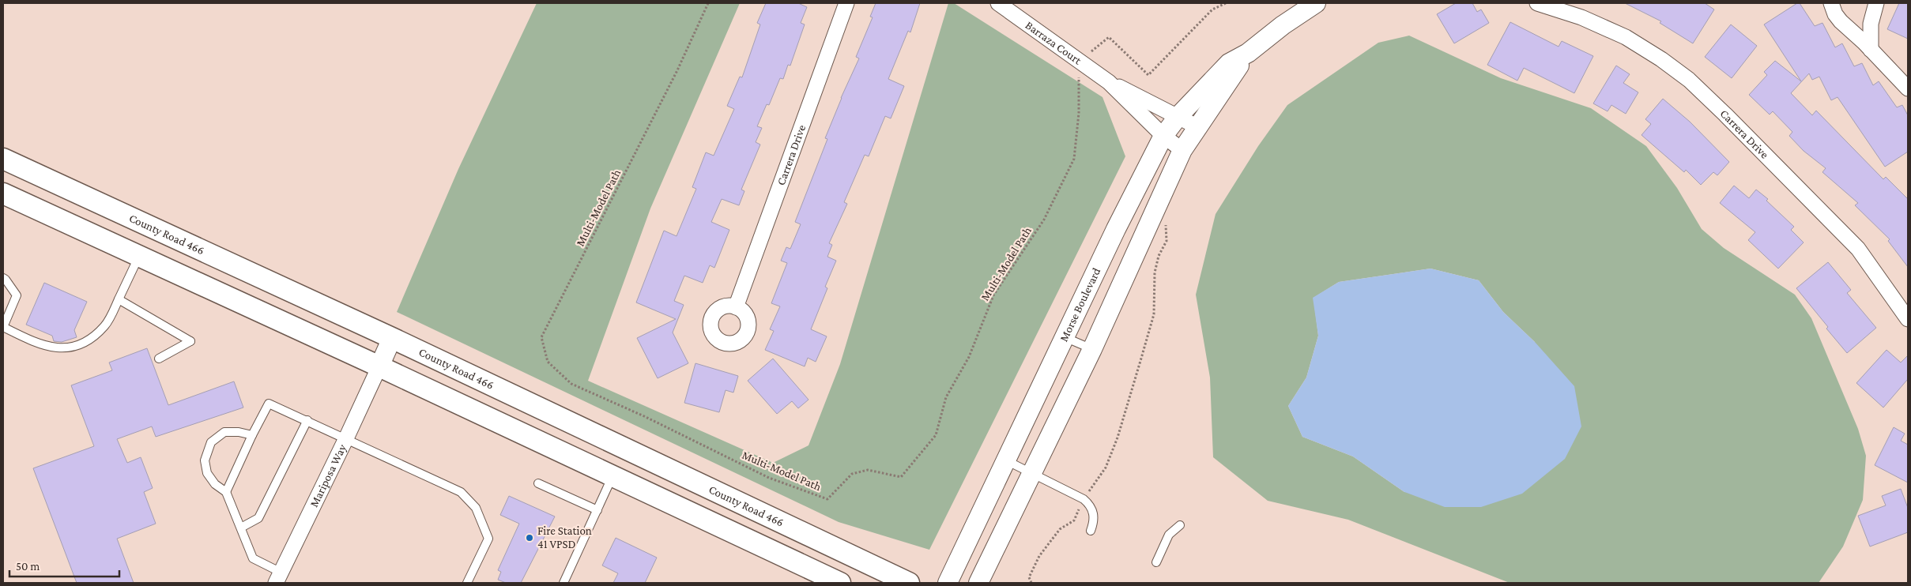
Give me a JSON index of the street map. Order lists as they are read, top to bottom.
{
  "streets": {
    "main road": ["County Road 466"],
    "street": [
      "Barraza Court",
      "Carrera Drive",
      "Morse Boulevard",
      "Mariposa Way"
    ],
    "path": ["Multi-Model Path"]
  },
  "crossings": [
    ["Barraza Court", "Multi-Model Path"],
    ["Barraza Court", "Morse Boulevard"]
  ],
  "places": ["Fire Station 41 VPSD"],
  "scale_bar": "50 m"
}
